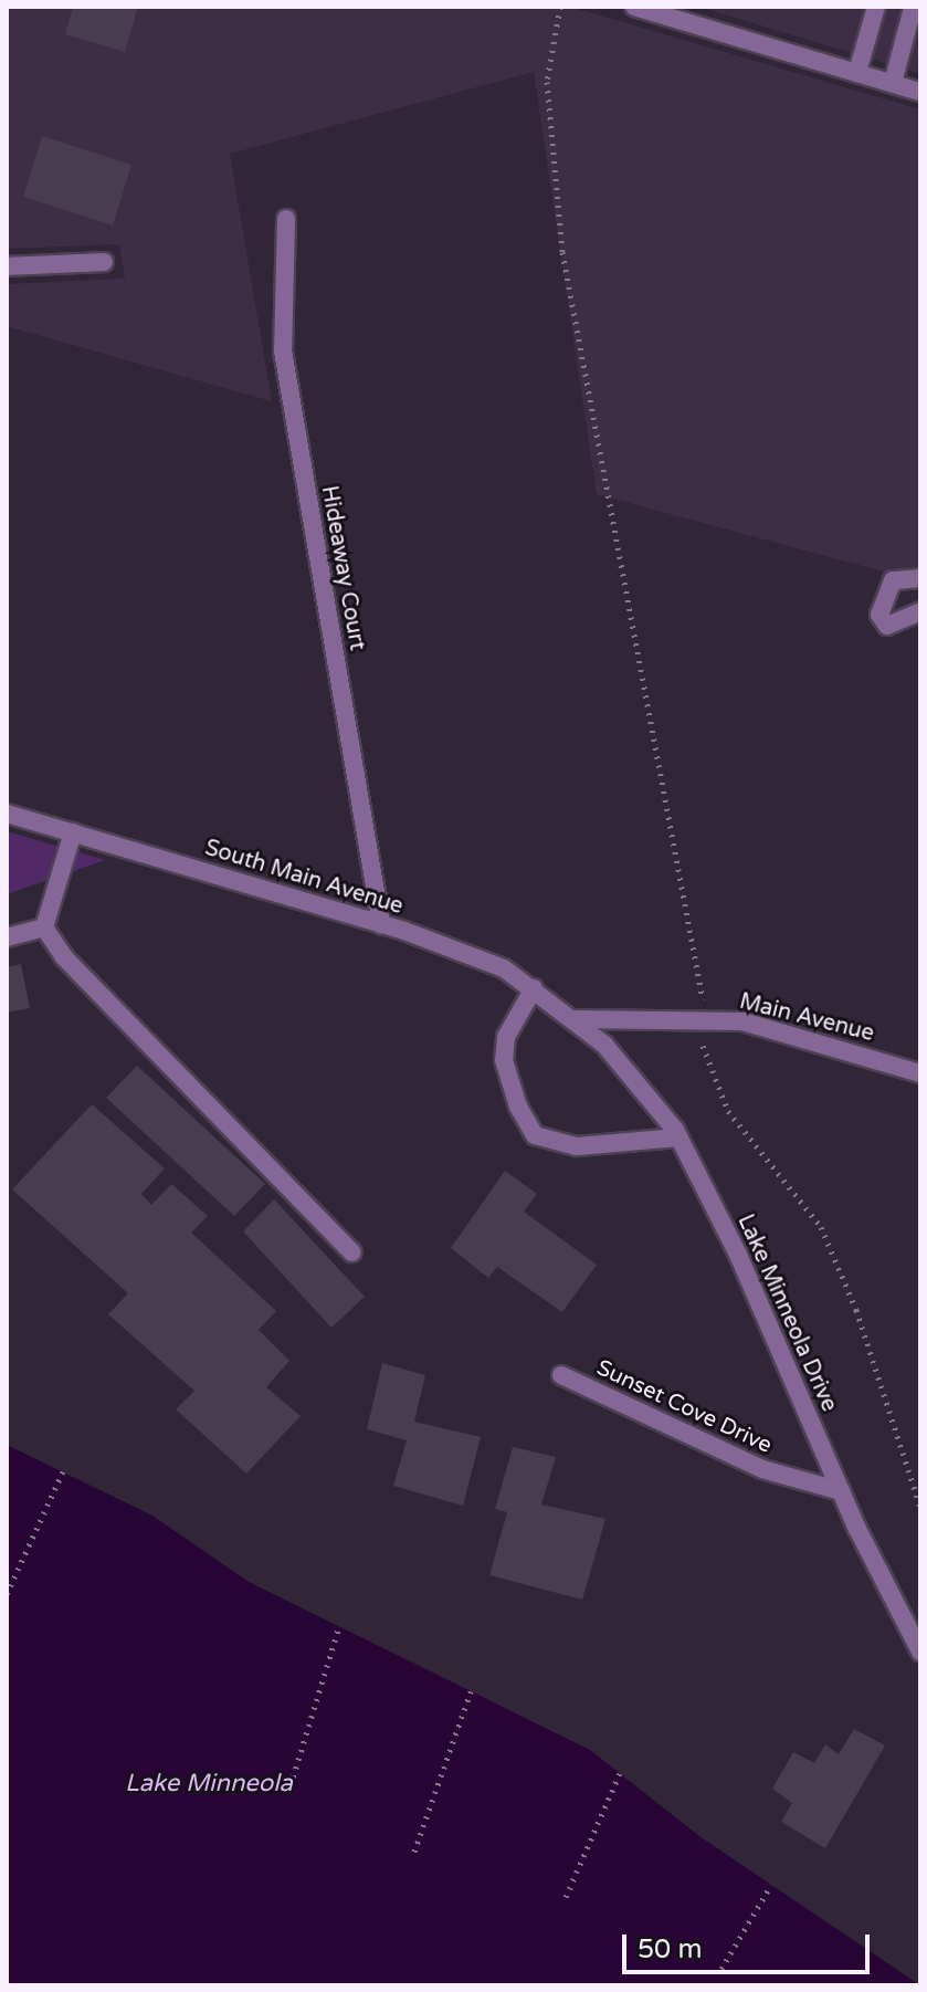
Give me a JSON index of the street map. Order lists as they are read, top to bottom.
{
  "streets": {
    "street": [
      "Hideaway Court",
      "South Main Avenue",
      "Main Avenue",
      "Lake Minneola Drive",
      "Sunset Cove Drive"
    ]
  },
  "crossings": [
    ["Hideaway Court", "South Main Avenue"],
    ["South Main Avenue", "Main Avenue"],
    ["South Main Avenue", "Lake Minneola Drive"],
    ["Main Avenue", "Lake Minneola Drive"],
    ["Lake Minneola Drive", "Sunset Cove Drive"]
  ],
  "water": ["Lake Minneola"],
  "scale_bar": "50 m"
}
